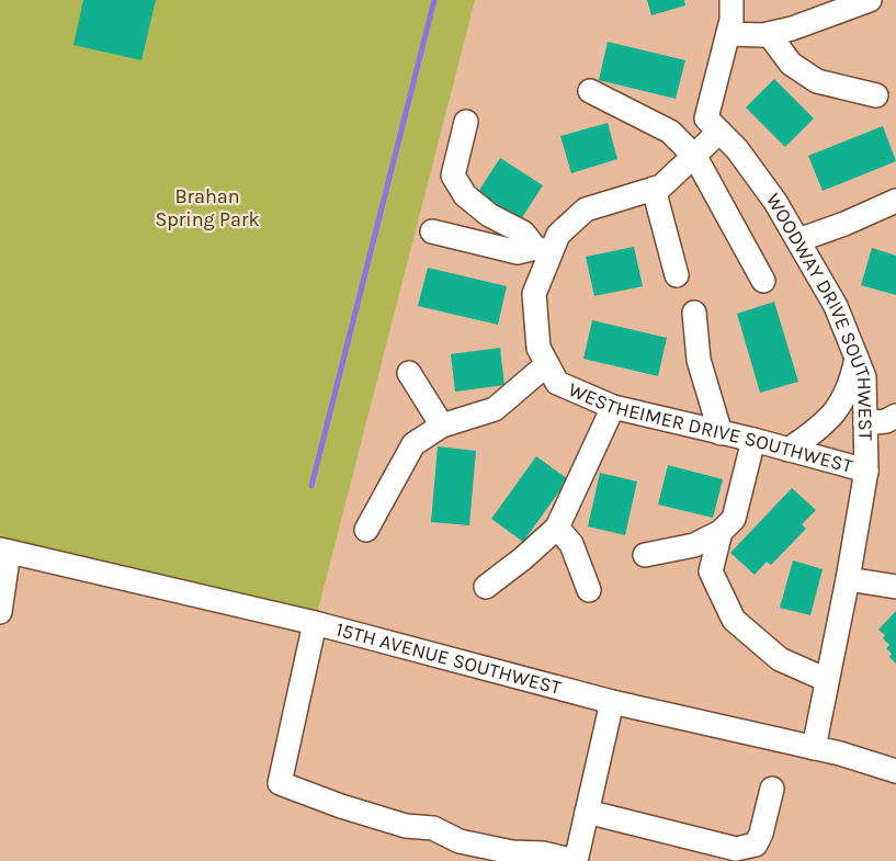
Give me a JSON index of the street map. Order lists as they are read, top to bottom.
{
  "streets": {
    "street": ["WOODWAY DRIVE SOUTHWEST", "WESTHEIMER DRIVE SOUTHWEST", "15TH AVENUE SOUTHWEST"]
  },
  "crossings": [
    ["WOODWAY DRIVE SOUTHWEST", "WESTHEIMER DRIVE SOUTHWEST"],
    ["WOODWAY DRIVE SOUTHWEST", "15TH AVENUE SOUTHWEST"]
  ],
  "parks": ["Brahan Spring Park"]
}
